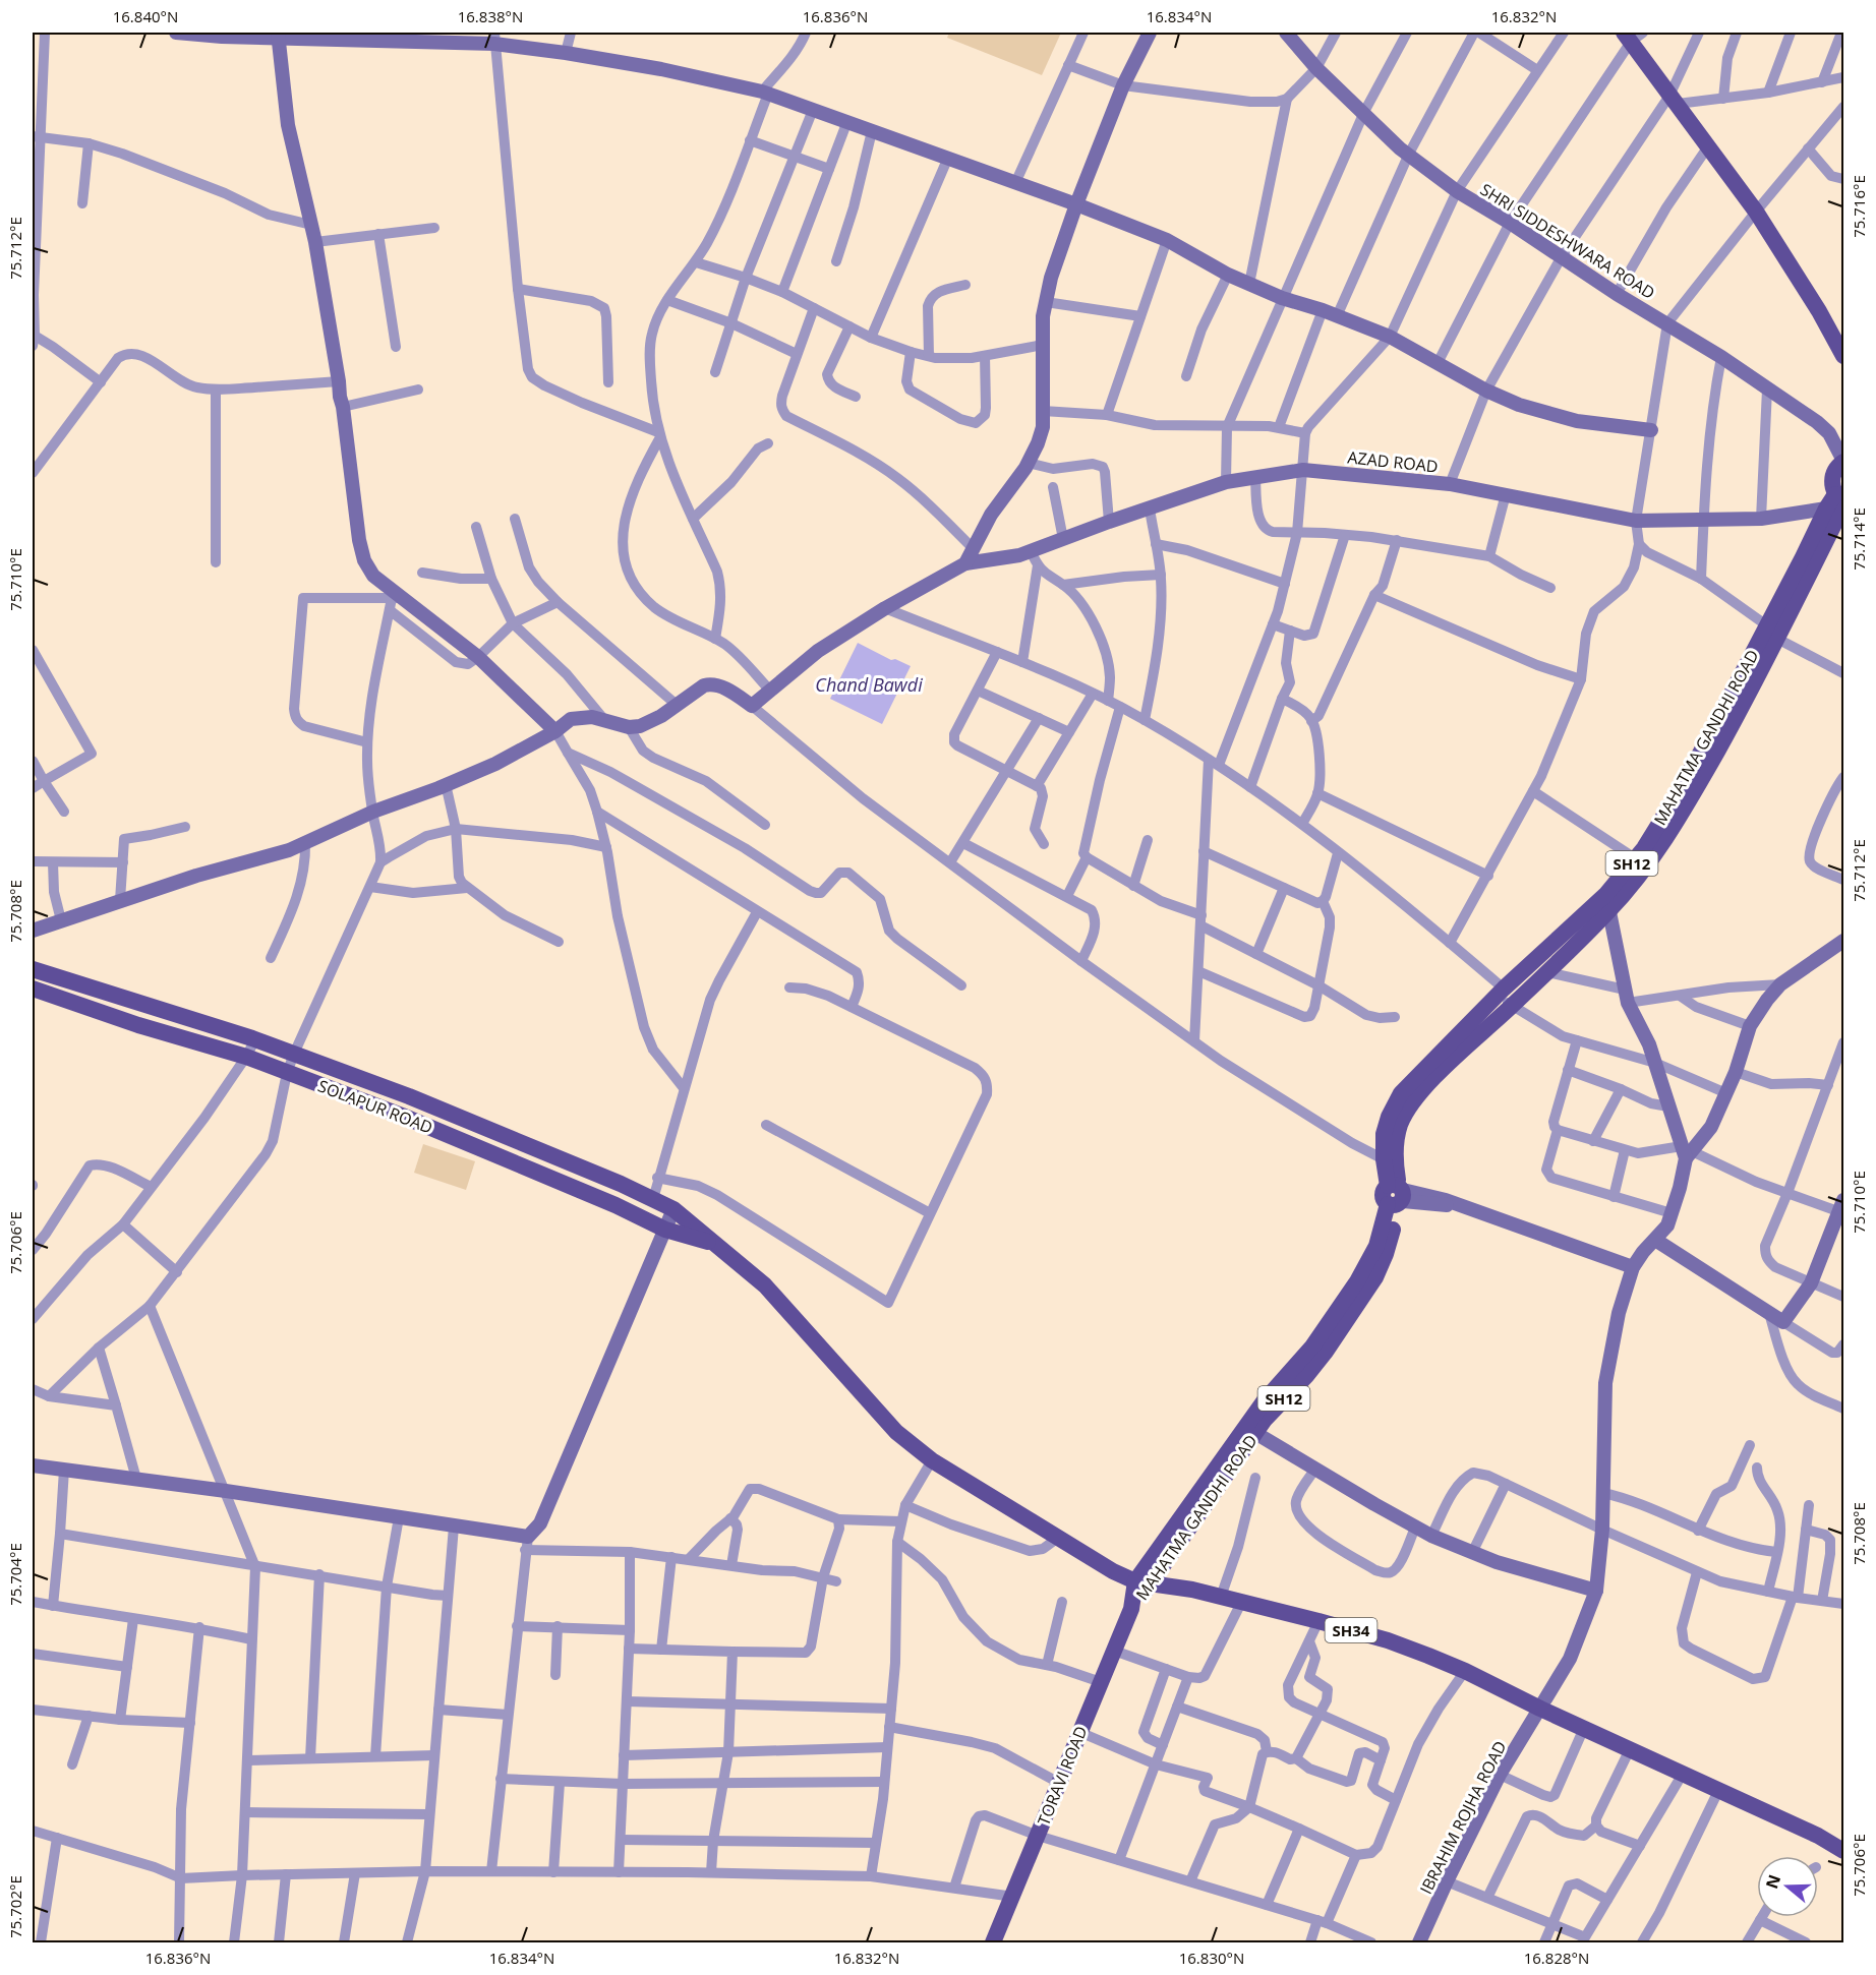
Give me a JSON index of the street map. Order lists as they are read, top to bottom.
{
  "streets": {
    "main road": [
      "MAHATMA GANDHI ROAD",
      "SH12",
      "SOLAPUR ROAD",
      "SH34",
      "TORAVI ROAD"
    ],
    "street": ["SHRI SIDDESHWARA ROAD", "AZAD ROAD", "IBRAHIM ROJHA ROAD"]
  },
  "crossings": [
    ["SHRI SIDDESHWARA ROAD", "MAHATMA GANDHI ROAD"],
    ["AZAD ROAD", "MAHATMA GANDHI ROAD"],
    ["MAHATMA GANDHI ROAD", "SOLAPUR ROAD"],
    ["MAHATMA GANDHI ROAD", "SH34"],
    ["MAHATMA GANDHI ROAD", "TORAVI ROAD"],
    ["SOLAPUR ROAD", "SH34"],
    ["SH34", "IBRAHIM ROJHA ROAD"]
  ],
  "water": ["Chand Bawdi"],
  "north": "left",
  "coordinates": [
    "16.840°N",
    "16.838°N",
    "16.836°N",
    "16.834°N",
    "16.832°N",
    "75.716°E",
    "75.712°E",
    "75.714°E",
    "75.710°E",
    "75.708°E",
    "75.706°E",
    "75.704°E",
    "75.702°E",
    "16.830°N",
    "16.828°N"
  ]
}
